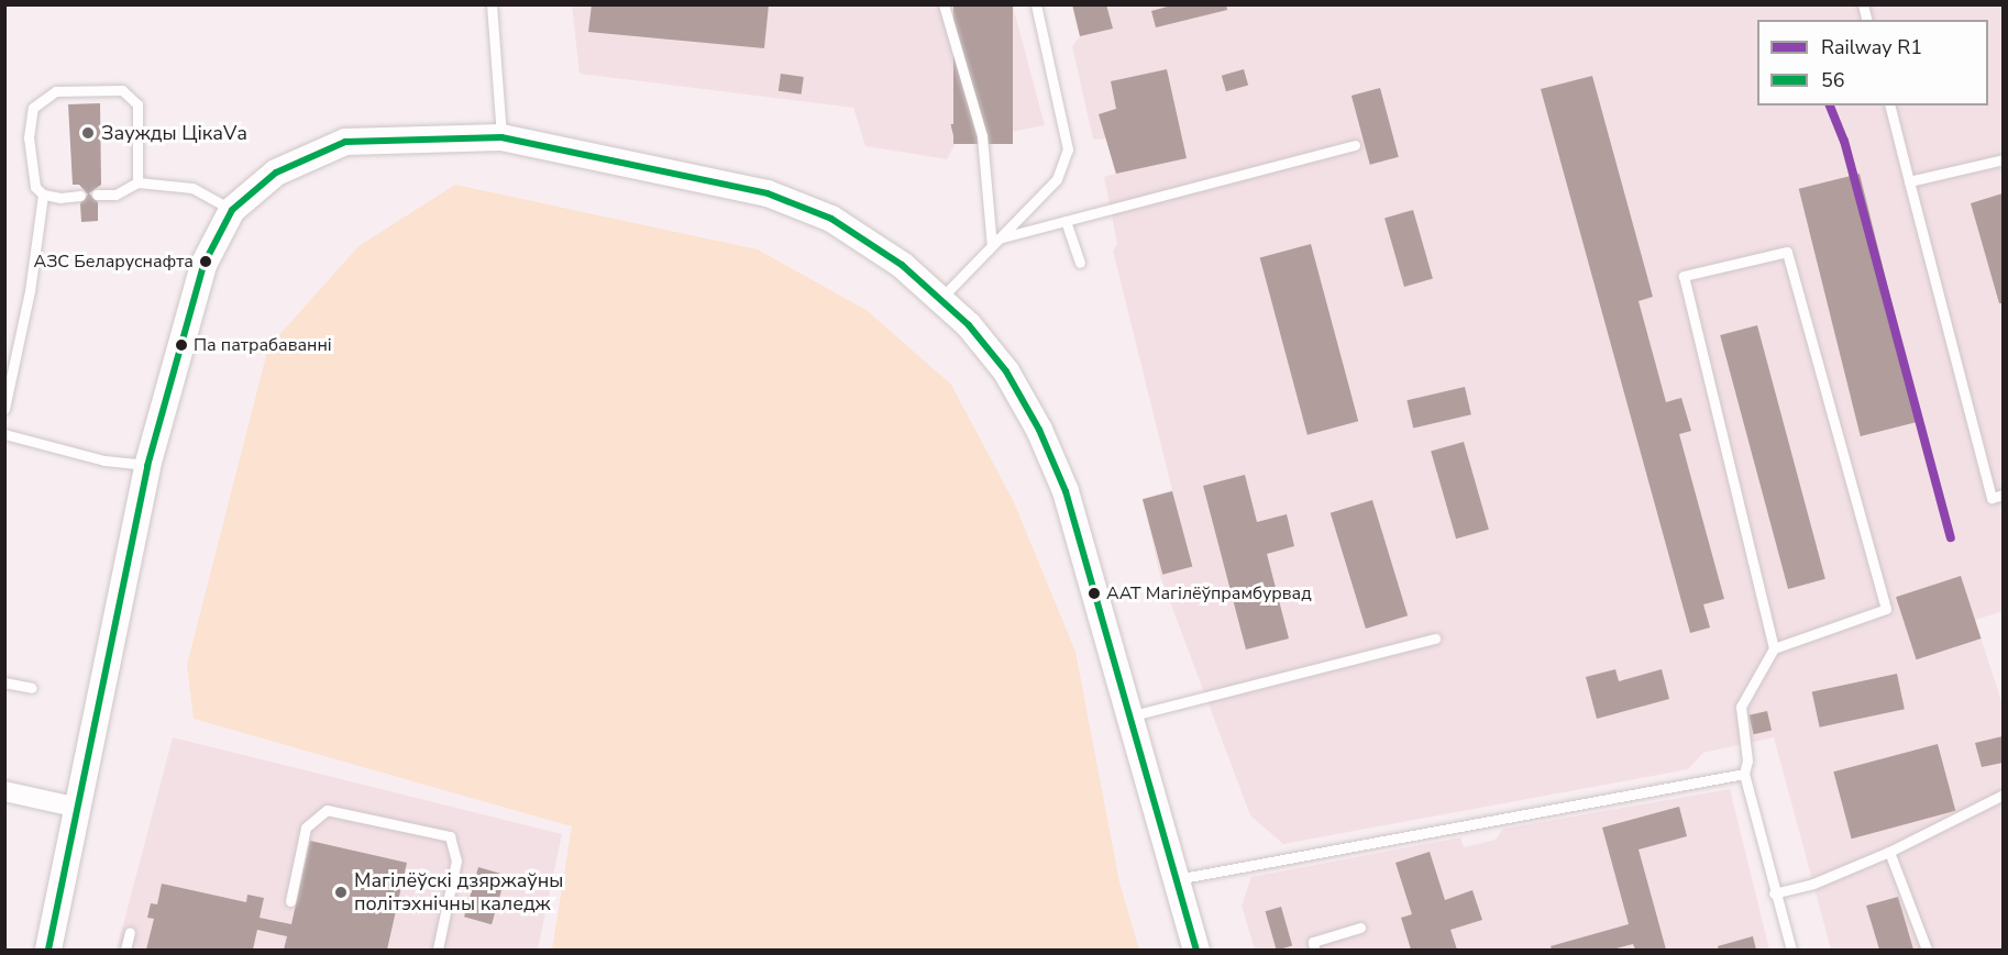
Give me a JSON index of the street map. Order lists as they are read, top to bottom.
{
  "places": [
    "Заужды ЦікаVа",
    "АЗС Беларуснафта",
    "Па патрабаванні",
    "ААТ Магілёўпрамбурвад",
    "Магілёўскі дзяржаўны політэхнічны каледж"
  ],
  "lines": ["rail line R1", "transit line 56"],
  "legend": ["Railway R1", "56"]
}
